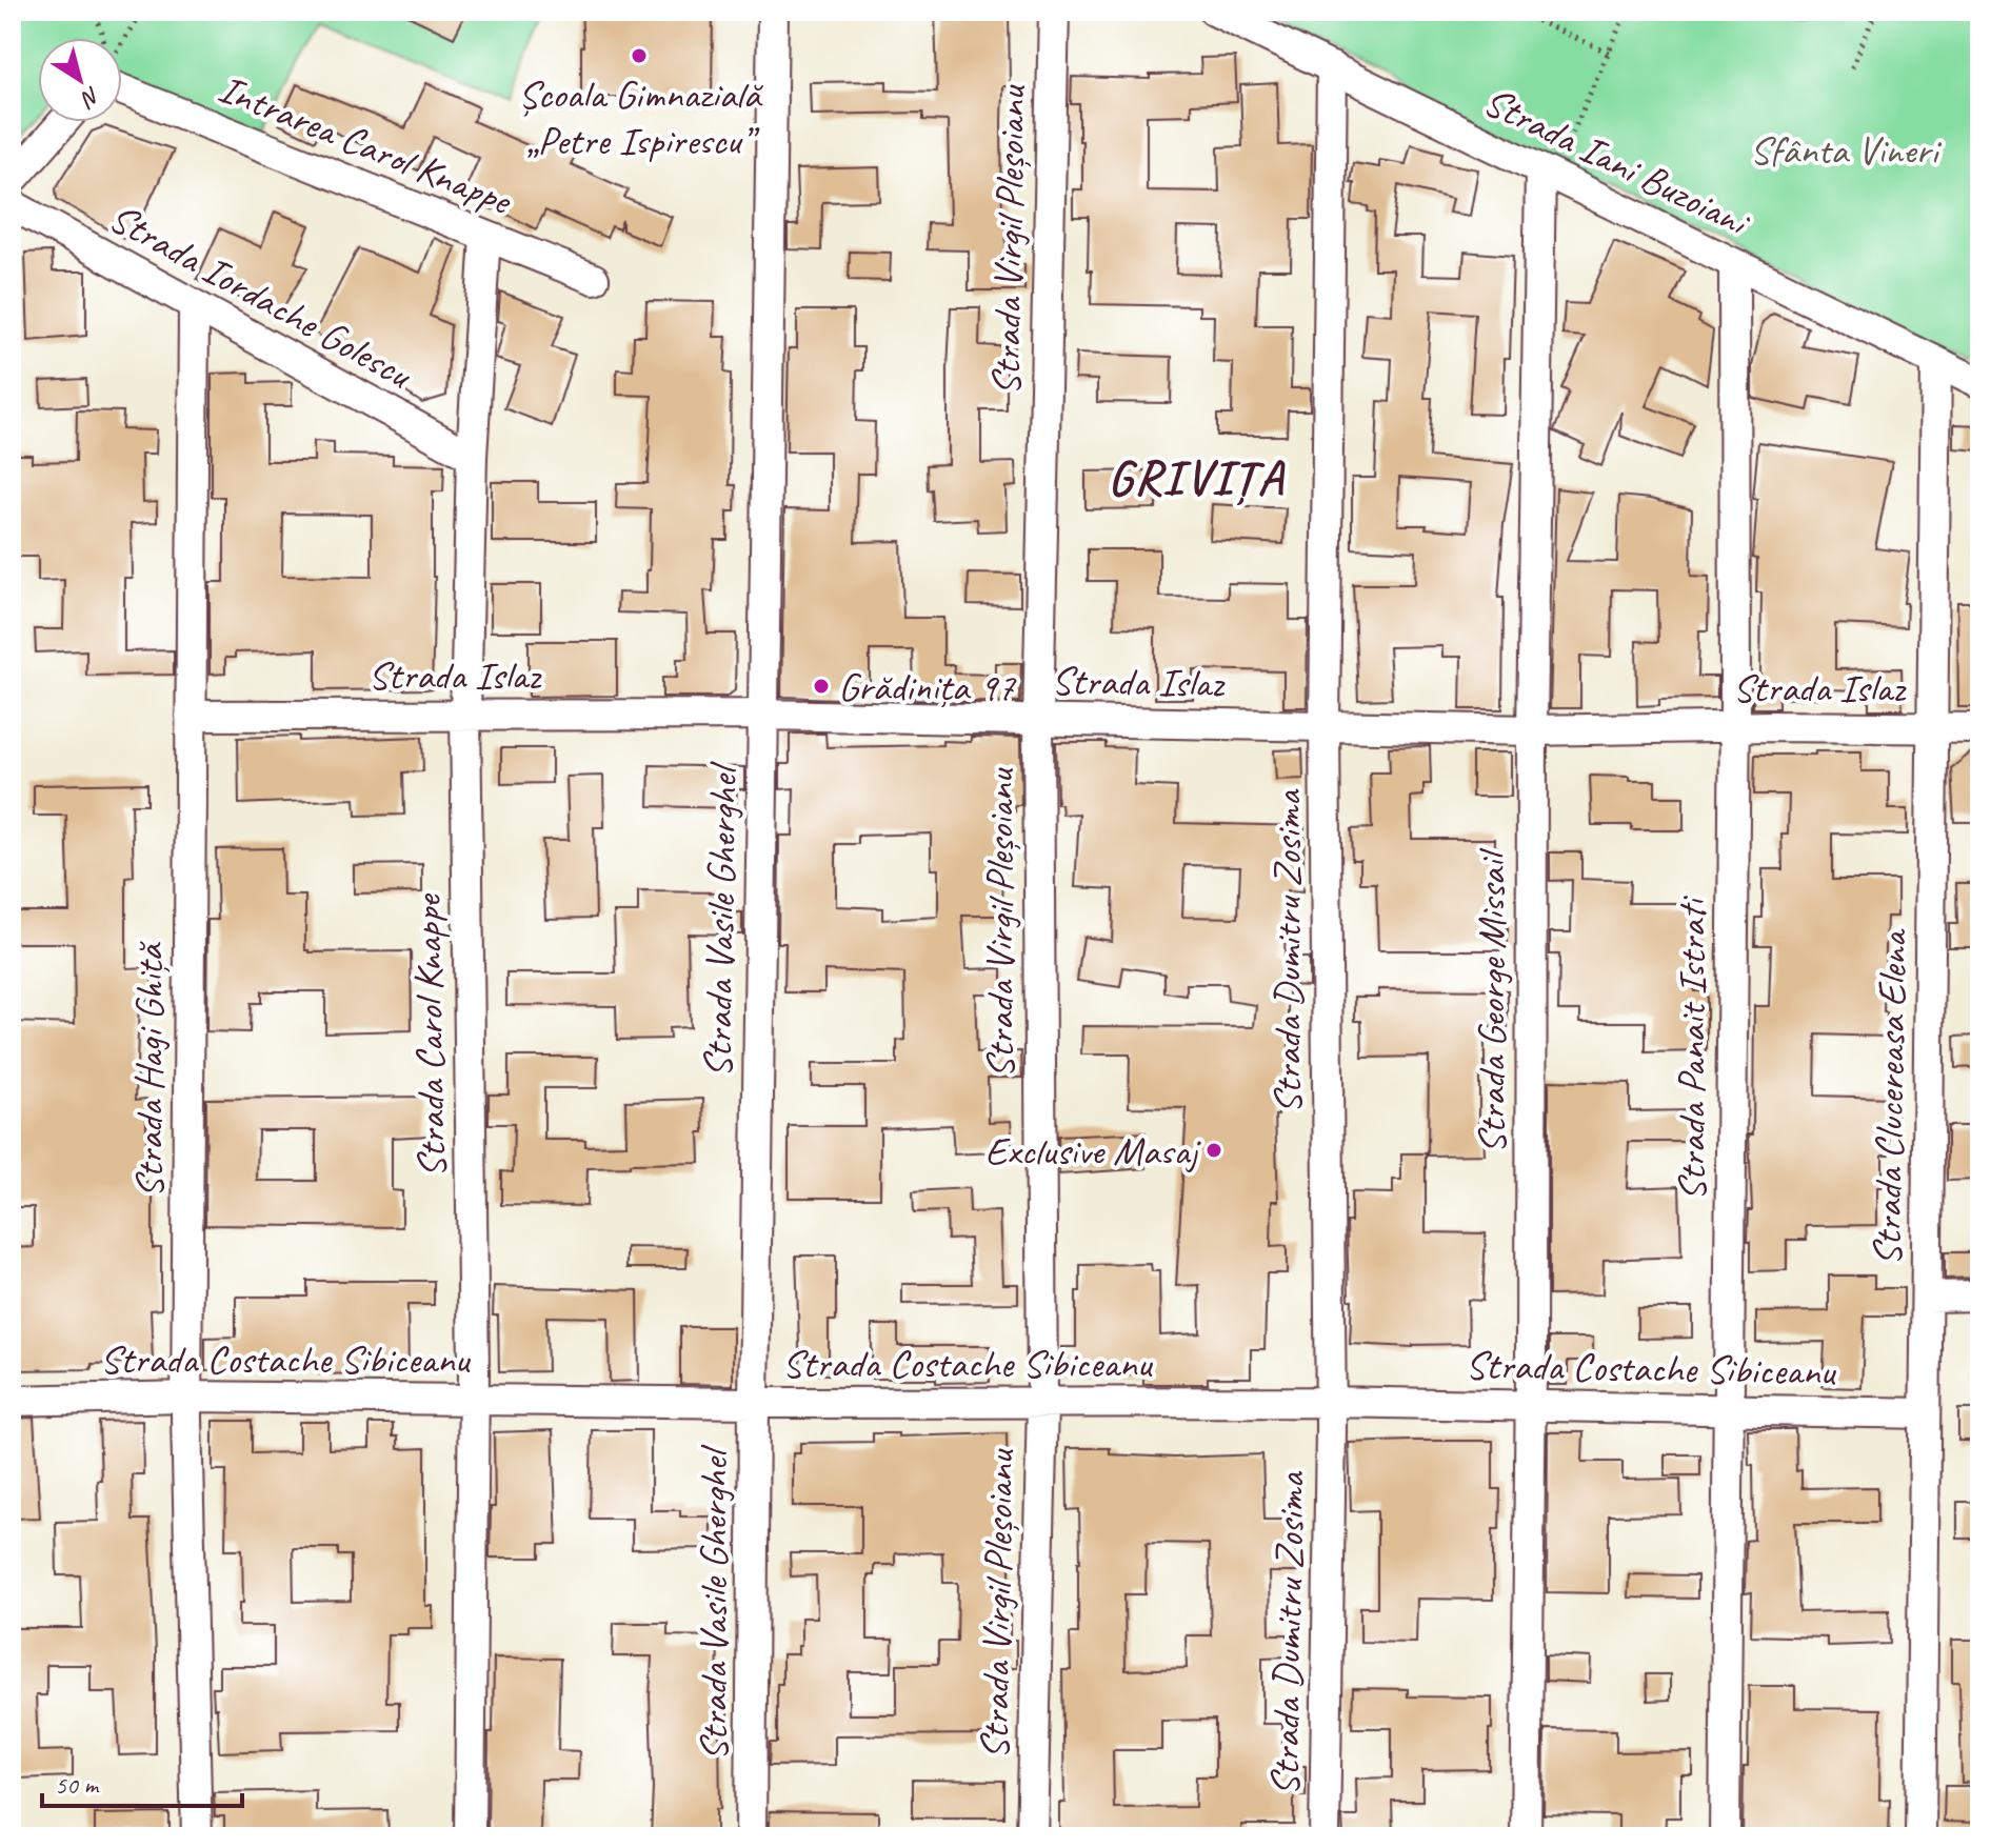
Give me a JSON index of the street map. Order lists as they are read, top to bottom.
{
  "streets": {
    "street": [
      "Intrarea Carol Knappe",
      "Strada Iani Buzoiani",
      "Strada Virgil Pleșoianu",
      "Strada Iordache Golescu",
      "Strada Islaz",
      "Strada Vasile Gherghel",
      "Strada Dumitru Zosima",
      "Strada George Missail",
      "Strada Carol Knappe",
      "Strada Panait Istrati",
      "Strada Hagi Ghiță",
      "Strada Clucereasa Elena",
      "Strada Costache Sibiceanu"
    ]
  },
  "crossings": [
    ["Intrarea Carol Knappe", "Strada Carol Knappe"],
    ["Strada Iani Buzoiani", "Strada Dumitru Zosima"],
    ["Strada Iani Buzoiani", "Strada George Missail"],
    ["Strada Iani Buzoiani", "Strada Panait Istrati"],
    ["Strada Iani Buzoiani", "Strada Clucereasa Elena"],
    ["Strada Virgil Pleșoianu", "Strada Islaz"],
    ["Strada Virgil Pleșoianu", "Strada Costache Sibiceanu"],
    ["Strada Iordache Golescu", "Strada Carol Knappe"],
    ["Strada Iordache Golescu", "Strada Hagi Ghiță"],
    ["Strada Islaz", "Strada Vasile Gherghel"],
    ["Strada Islaz", "Strada Dumitru Zosima"],
    ["Strada Islaz", "Strada George Missail"],
    ["Strada Islaz", "Strada Carol Knappe"],
    ["Strada Islaz", "Strada Panait Istrati"],
    ["Strada Islaz", "Strada Hagi Ghiță"],
    ["Strada Islaz", "Strada Clucereasa Elena"],
    ["Strada Vasile Gherghel", "Strada Costache Sibiceanu"],
    ["Strada Dumitru Zosima", "Strada Costache Sibiceanu"],
    ["Strada George Missail", "Strada Costache Sibiceanu"],
    ["Strada Carol Knappe", "Strada Costache Sibiceanu"],
    ["Strada Panait Istrati", "Strada Costache Sibiceanu"],
    ["Strada Hagi Ghiță", "Strada Costache Sibiceanu"],
    ["Strada Clucereasa Elena", "Strada Costache Sibiceanu"]
  ],
  "districts": ["GRIVIȚA"],
  "parks": ["Sfânta Vineri"],
  "places": ["Școala Gimnazială „Petre Ispirescu”", "Grădinița 97", "Exclusive Masaj"],
  "scale_bar": "50 m",
  "north": "bottom right"
}
